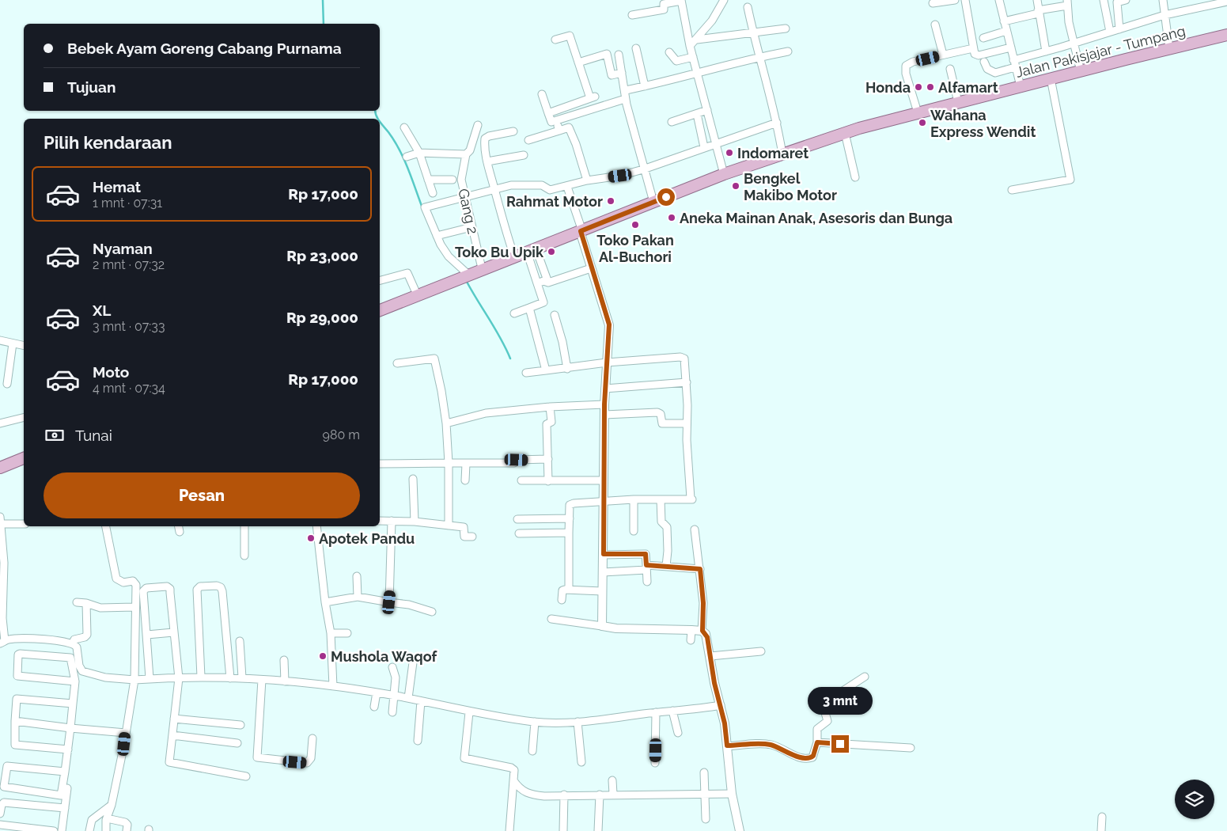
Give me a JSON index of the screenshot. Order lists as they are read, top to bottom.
{
  "streets": {
    "main road": ["Jalan Pakisjajar - Tumpang"],
    "street": ["Gang 2"]
  },
  "crossings": [
    ["Jalan Pakisjajar - Tumpang", "Gang 2"]
  ],
  "places": [
    "Honda",
    "Alfamart",
    "Wahana Express Wendit",
    "Indomaret",
    "Bengkel Makibo Motor",
    "Rahmat Motor",
    "Aneka Mainan Anak, Asesoris dan Bunga",
    "Toko Pakan Al-Buchori",
    "Toko Bu Upik",
    "Apotek Pandu",
    "Mushola Waqof"
  ],
  "page": {
    "banner": ["Bebek Ayam Goreng Cabang Purnama", "Tujuan"],
    "heading": "Pilih kendaraan",
    "list": [
      {
        "name": "Hemat",
        "note": "1 mnt · 07:31",
        "value": "Rp 17,000"
      },
      {
        "name": "Nyaman",
        "note": "2 mnt · 07:32",
        "value": "Rp 23,000"
      },
      {
        "name": "XL",
        "note": "3 mnt · 07:33",
        "value": "Rp 29,000"
      },
      {
        "name": "Moto",
        "note": "4 mnt · 07:34",
        "value": "Rp 17,000"
      }
    ],
    "pay": ["Tunai", "980 m"],
    "buttons": "Pesan",
    "bubble": "3 mnt"
  }
}
